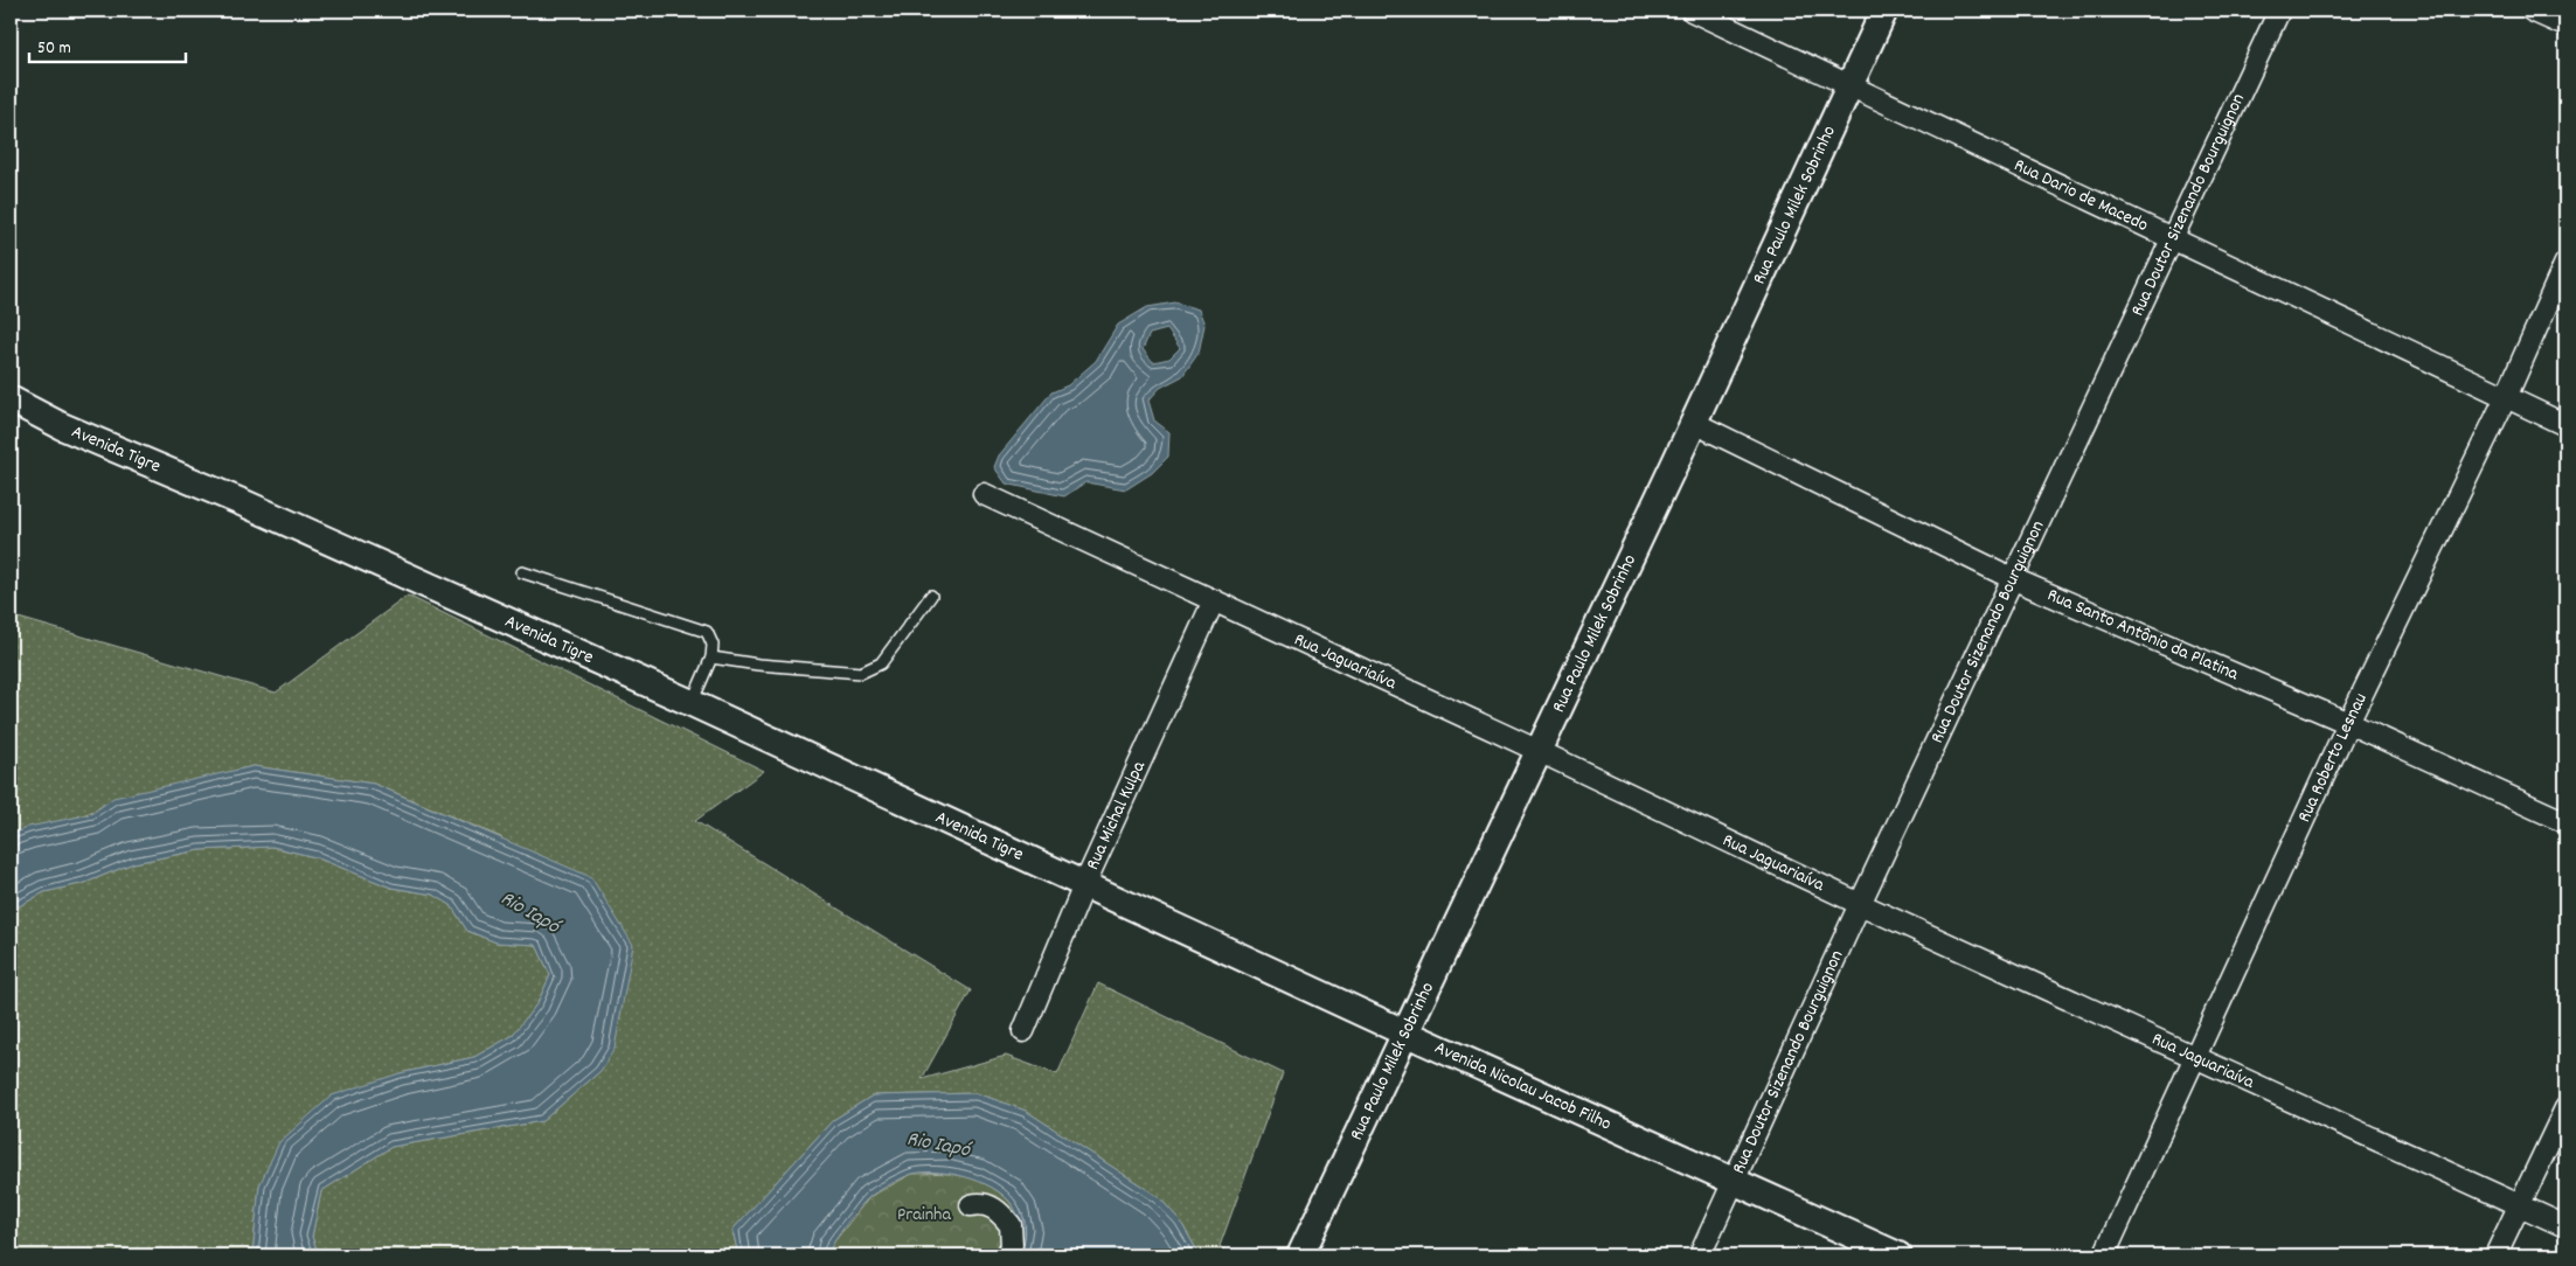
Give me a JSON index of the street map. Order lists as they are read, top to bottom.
{
  "streets": {
    "street": [
      "Rua Dario de Macedo",
      "Rua Doutor Sizenando Bourguignon",
      "Rua Paulo Milek Sobrinho",
      "Avenida Tigre",
      "Rua Santo Antônio da Platina",
      "Rua Jaguariaíva",
      "Rua Roberto Lesnau",
      "Rua Michal Kulpa",
      "Avenida Nicolau Jacob Filho"
    ]
  },
  "crossings": [
    ["Rua Dario de Macedo", "Rua Doutor Sizenando Bourguignon"],
    ["Rua Dario de Macedo", "Rua Paulo Milek Sobrinho"],
    ["Rua Dario de Macedo", "Rua Roberto Lesnau"],
    ["Rua Doutor Sizenando Bourguignon", "Rua Santo Antônio da Platina"],
    ["Rua Doutor Sizenando Bourguignon", "Rua Jaguariaíva"],
    ["Rua Doutor Sizenando Bourguignon", "Avenida Nicolau Jacob Filho"],
    ["Rua Paulo Milek Sobrinho", "Rua Santo Antônio da Platina"],
    ["Rua Paulo Milek Sobrinho", "Rua Jaguariaíva"],
    ["Rua Paulo Milek Sobrinho", "Avenida Nicolau Jacob Filho"],
    ["Avenida Tigre", "Rua Michal Kulpa"],
    ["Avenida Tigre", "Avenida Nicolau Jacob Filho"],
    ["Rua Santo Antônio da Platina", "Rua Roberto Lesnau"],
    ["Rua Jaguariaíva", "Rua Roberto Lesnau"],
    ["Rua Jaguariaíva", "Rua Michal Kulpa"],
    ["Rua Michal Kulpa", "Avenida Nicolau Jacob Filho"]
  ],
  "water": ["Rio Iapó"],
  "parks": ["Prainha"],
  "scale_bar": "50 m"
}
